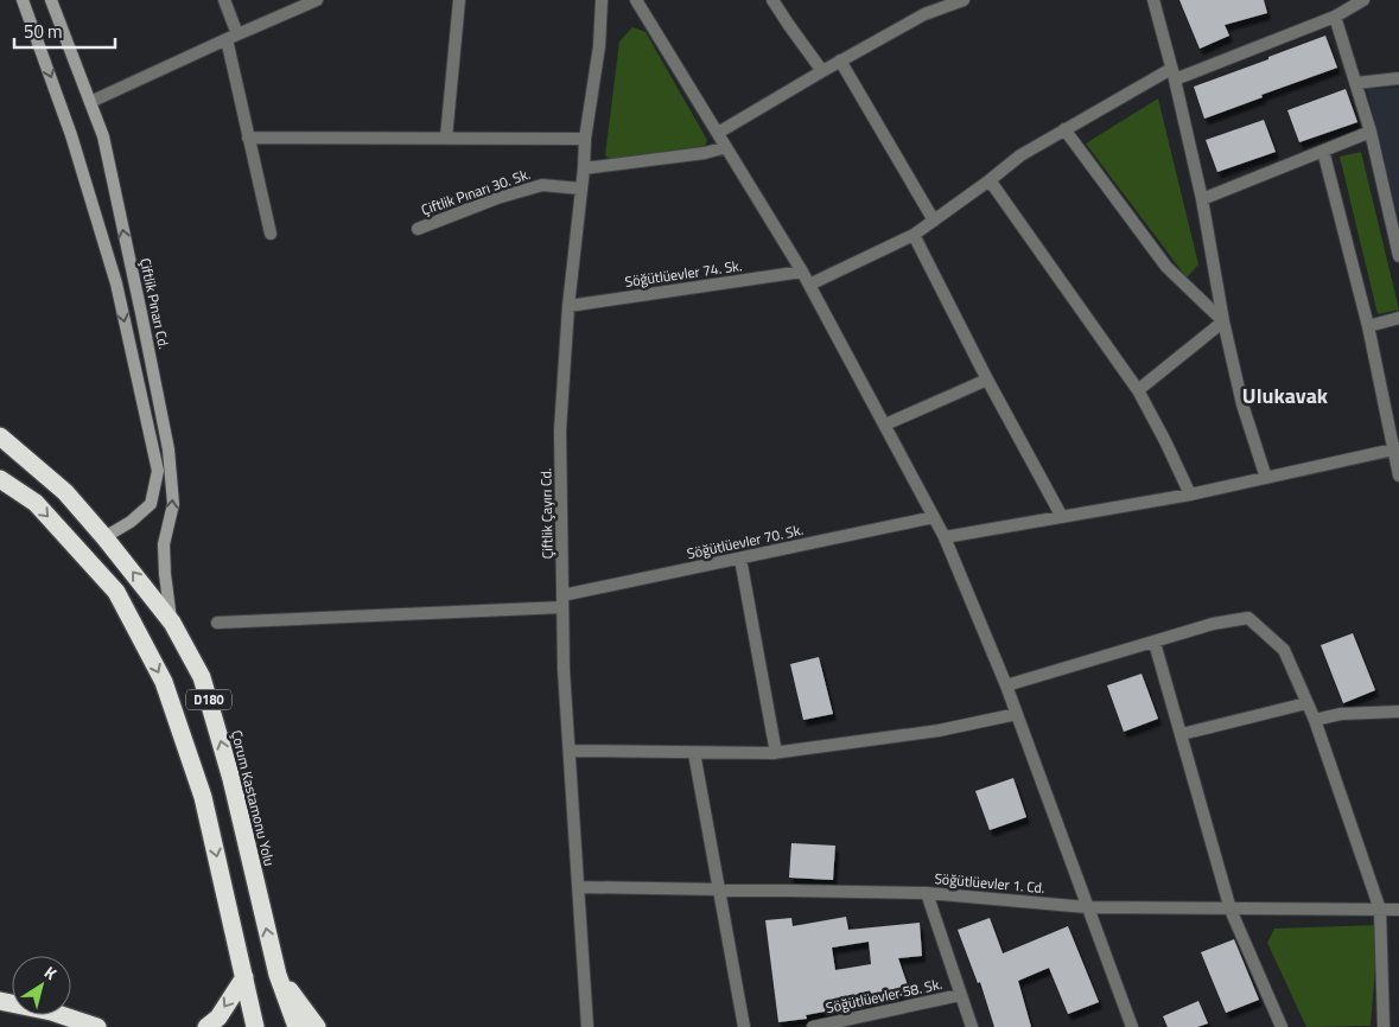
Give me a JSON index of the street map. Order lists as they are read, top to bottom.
{
  "streets": {
    "highway": ["D180", "Çorum Kastamonu Yolu"],
    "street": [
      "Çiftlik Pınarı 30. Sk.",
      "Söğütlüevler 74. Sk.",
      "Çiftlik Pınarı Cd.",
      "Çiftlik Çayırı Cd.",
      "Söğütlüevler 70. Sk.",
      "Söğütlüevler 1. Cd.",
      "Söğütlüevler 58. Sk."
    ]
  },
  "crossings": [
    ["Çiftlik Pınarı 30. Sk.", "Çiftlik Çayırı Cd."],
    ["Söğütlüevler 74. Sk.", "Çiftlik Çayırı Cd."],
    ["Çiftlik Pınarı Cd.", "Çorum Kastamonu Yolu"],
    ["Çiftlik Çayırı Cd.", "Söğütlüevler 70. Sk."],
    ["Çiftlik Çayırı Cd.", "Söğütlüevler 1. Cd."]
  ],
  "districts": ["Ulukavak"],
  "scale_bar": "50 m",
  "north": "top right"
}
